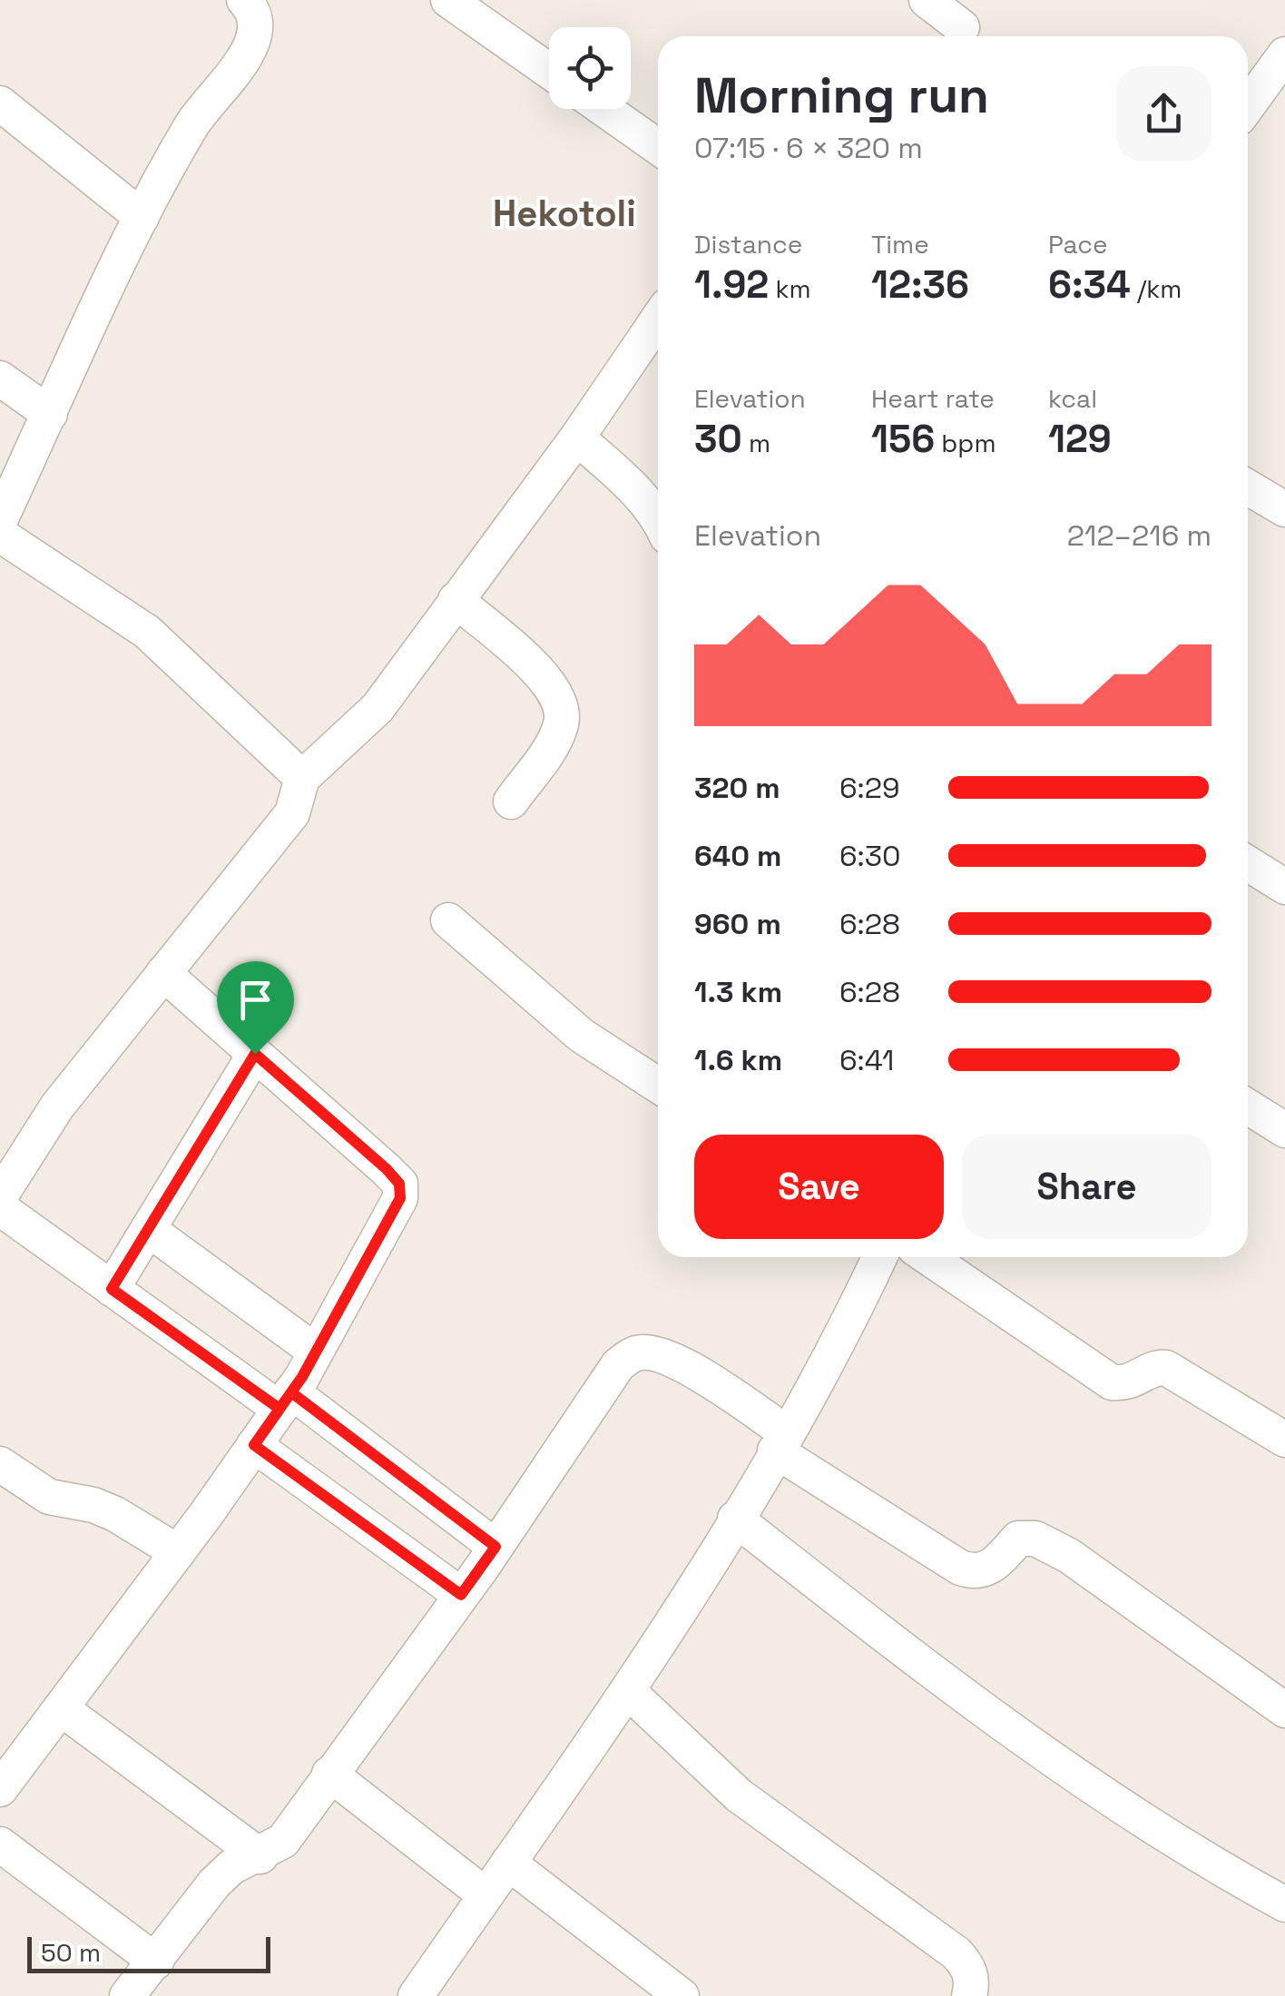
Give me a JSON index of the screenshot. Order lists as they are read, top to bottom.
{
  "districts": ["Hekotoli"],
  "scale_bar": "50 m",
  "page": {
    "heading": ["Morning run", "07:15 · 6 × 320 m"],
    "stats": [
      ["Distance", "1.92 km"],
      ["Time", "12:36"],
      ["Pace", "6:34 /km"],
      ["Elevation", "30 m"],
      ["Heart rate", "156 bpm"],
      ["kcal", "129"]
    ],
    "chart": ["Elevation", "212–216 m"],
    "list": [
      {
        "name": "320 m",
        "note": "6:29"
      },
      {
        "name": "640 m",
        "note": "6:30"
      },
      {
        "name": "960 m",
        "note": "6:28"
      },
      {
        "name": "1.3 km",
        "note": "6:28"
      },
      {
        "name": "1.6 km",
        "note": "6:41"
      }
    ],
    "buttons": ["Save", "Share"],
    "scale": "50 m"
  }
}
